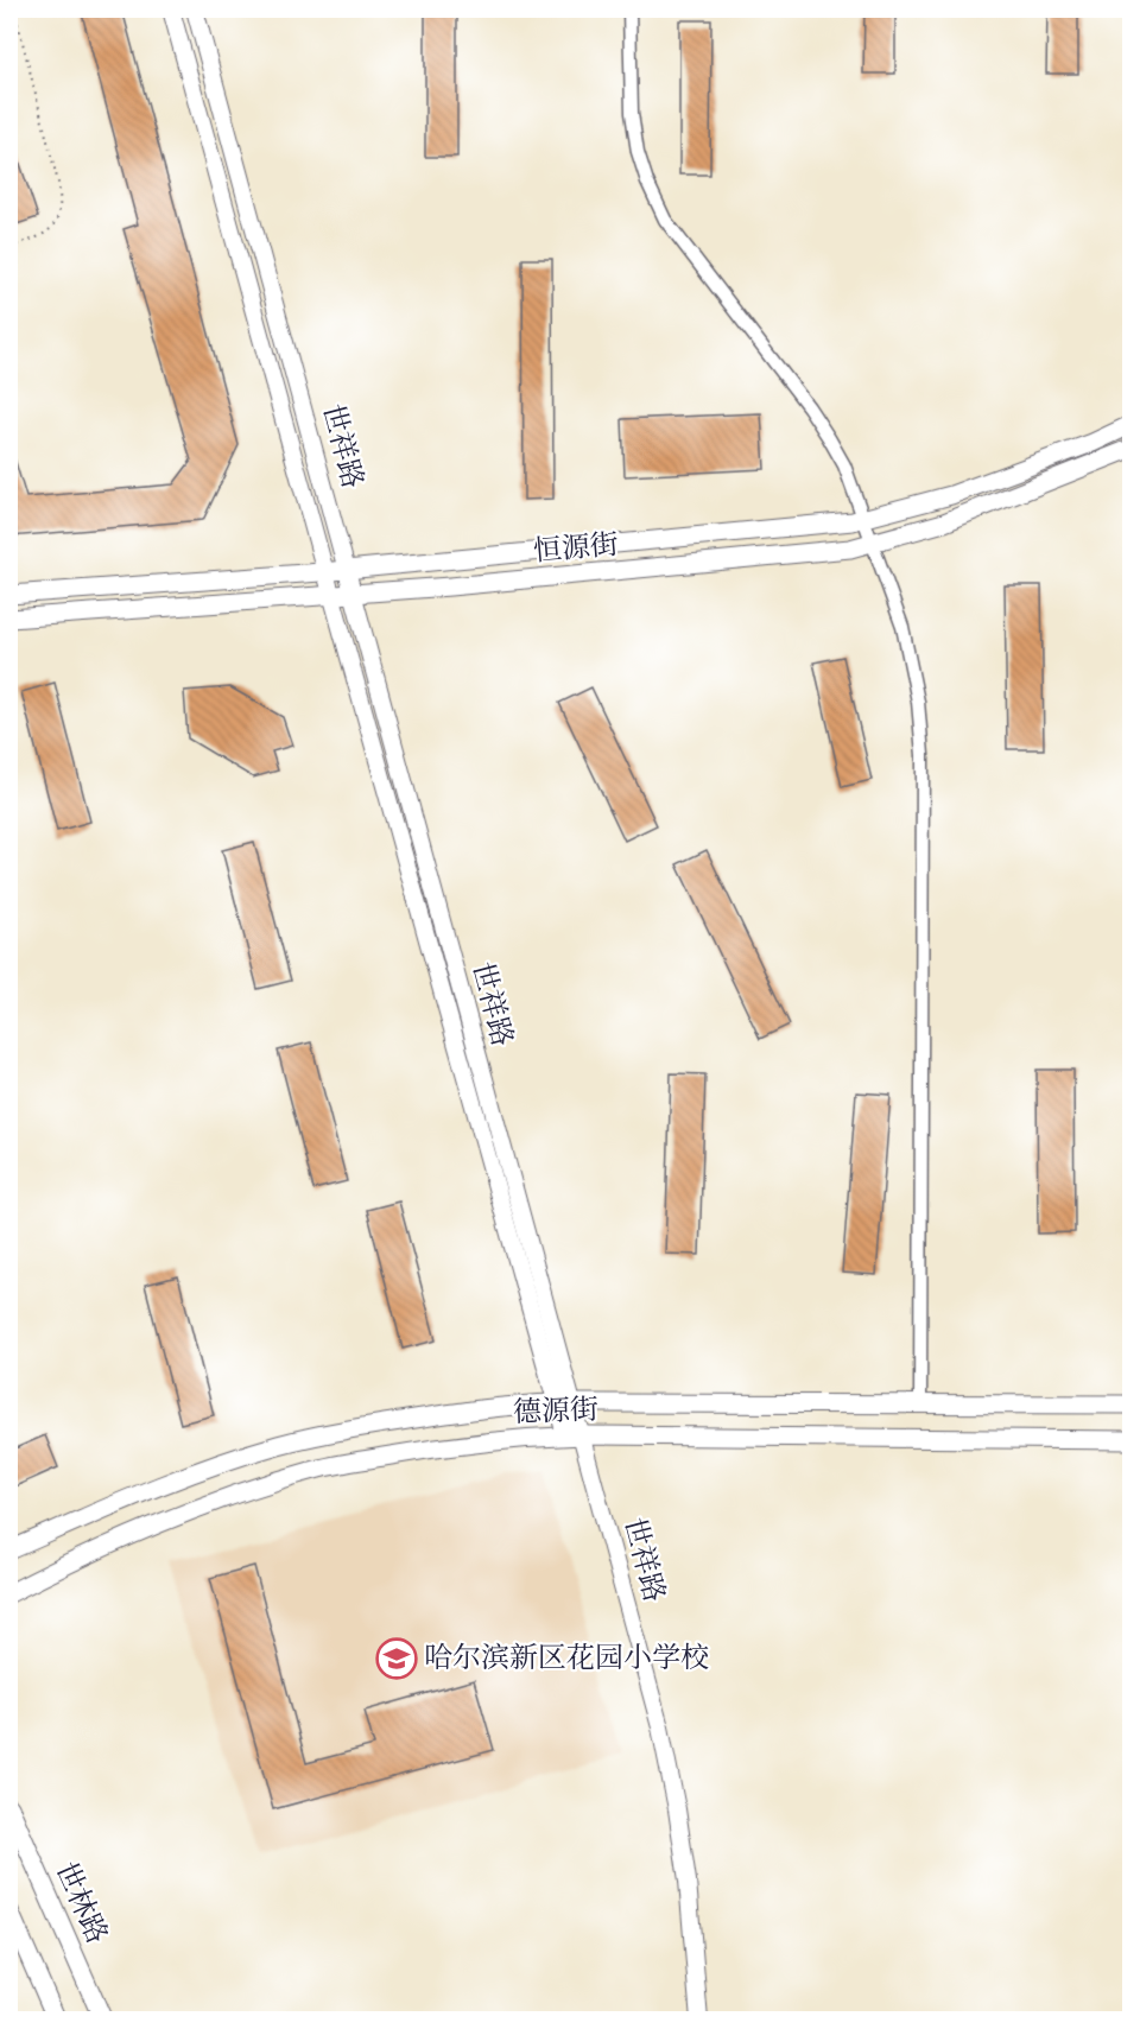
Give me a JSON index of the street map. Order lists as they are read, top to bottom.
{
  "streets": {
    "main road": ["恒源街", "德源街", "世林路"],
    "street": ["世祥路"]
  },
  "crossings": [
    ["世祥路", "恒源街"],
    ["世祥路", "德源街"]
  ],
  "places": {
    "school or university": ["哈尔滨新区花园小学校"]
  }
}
